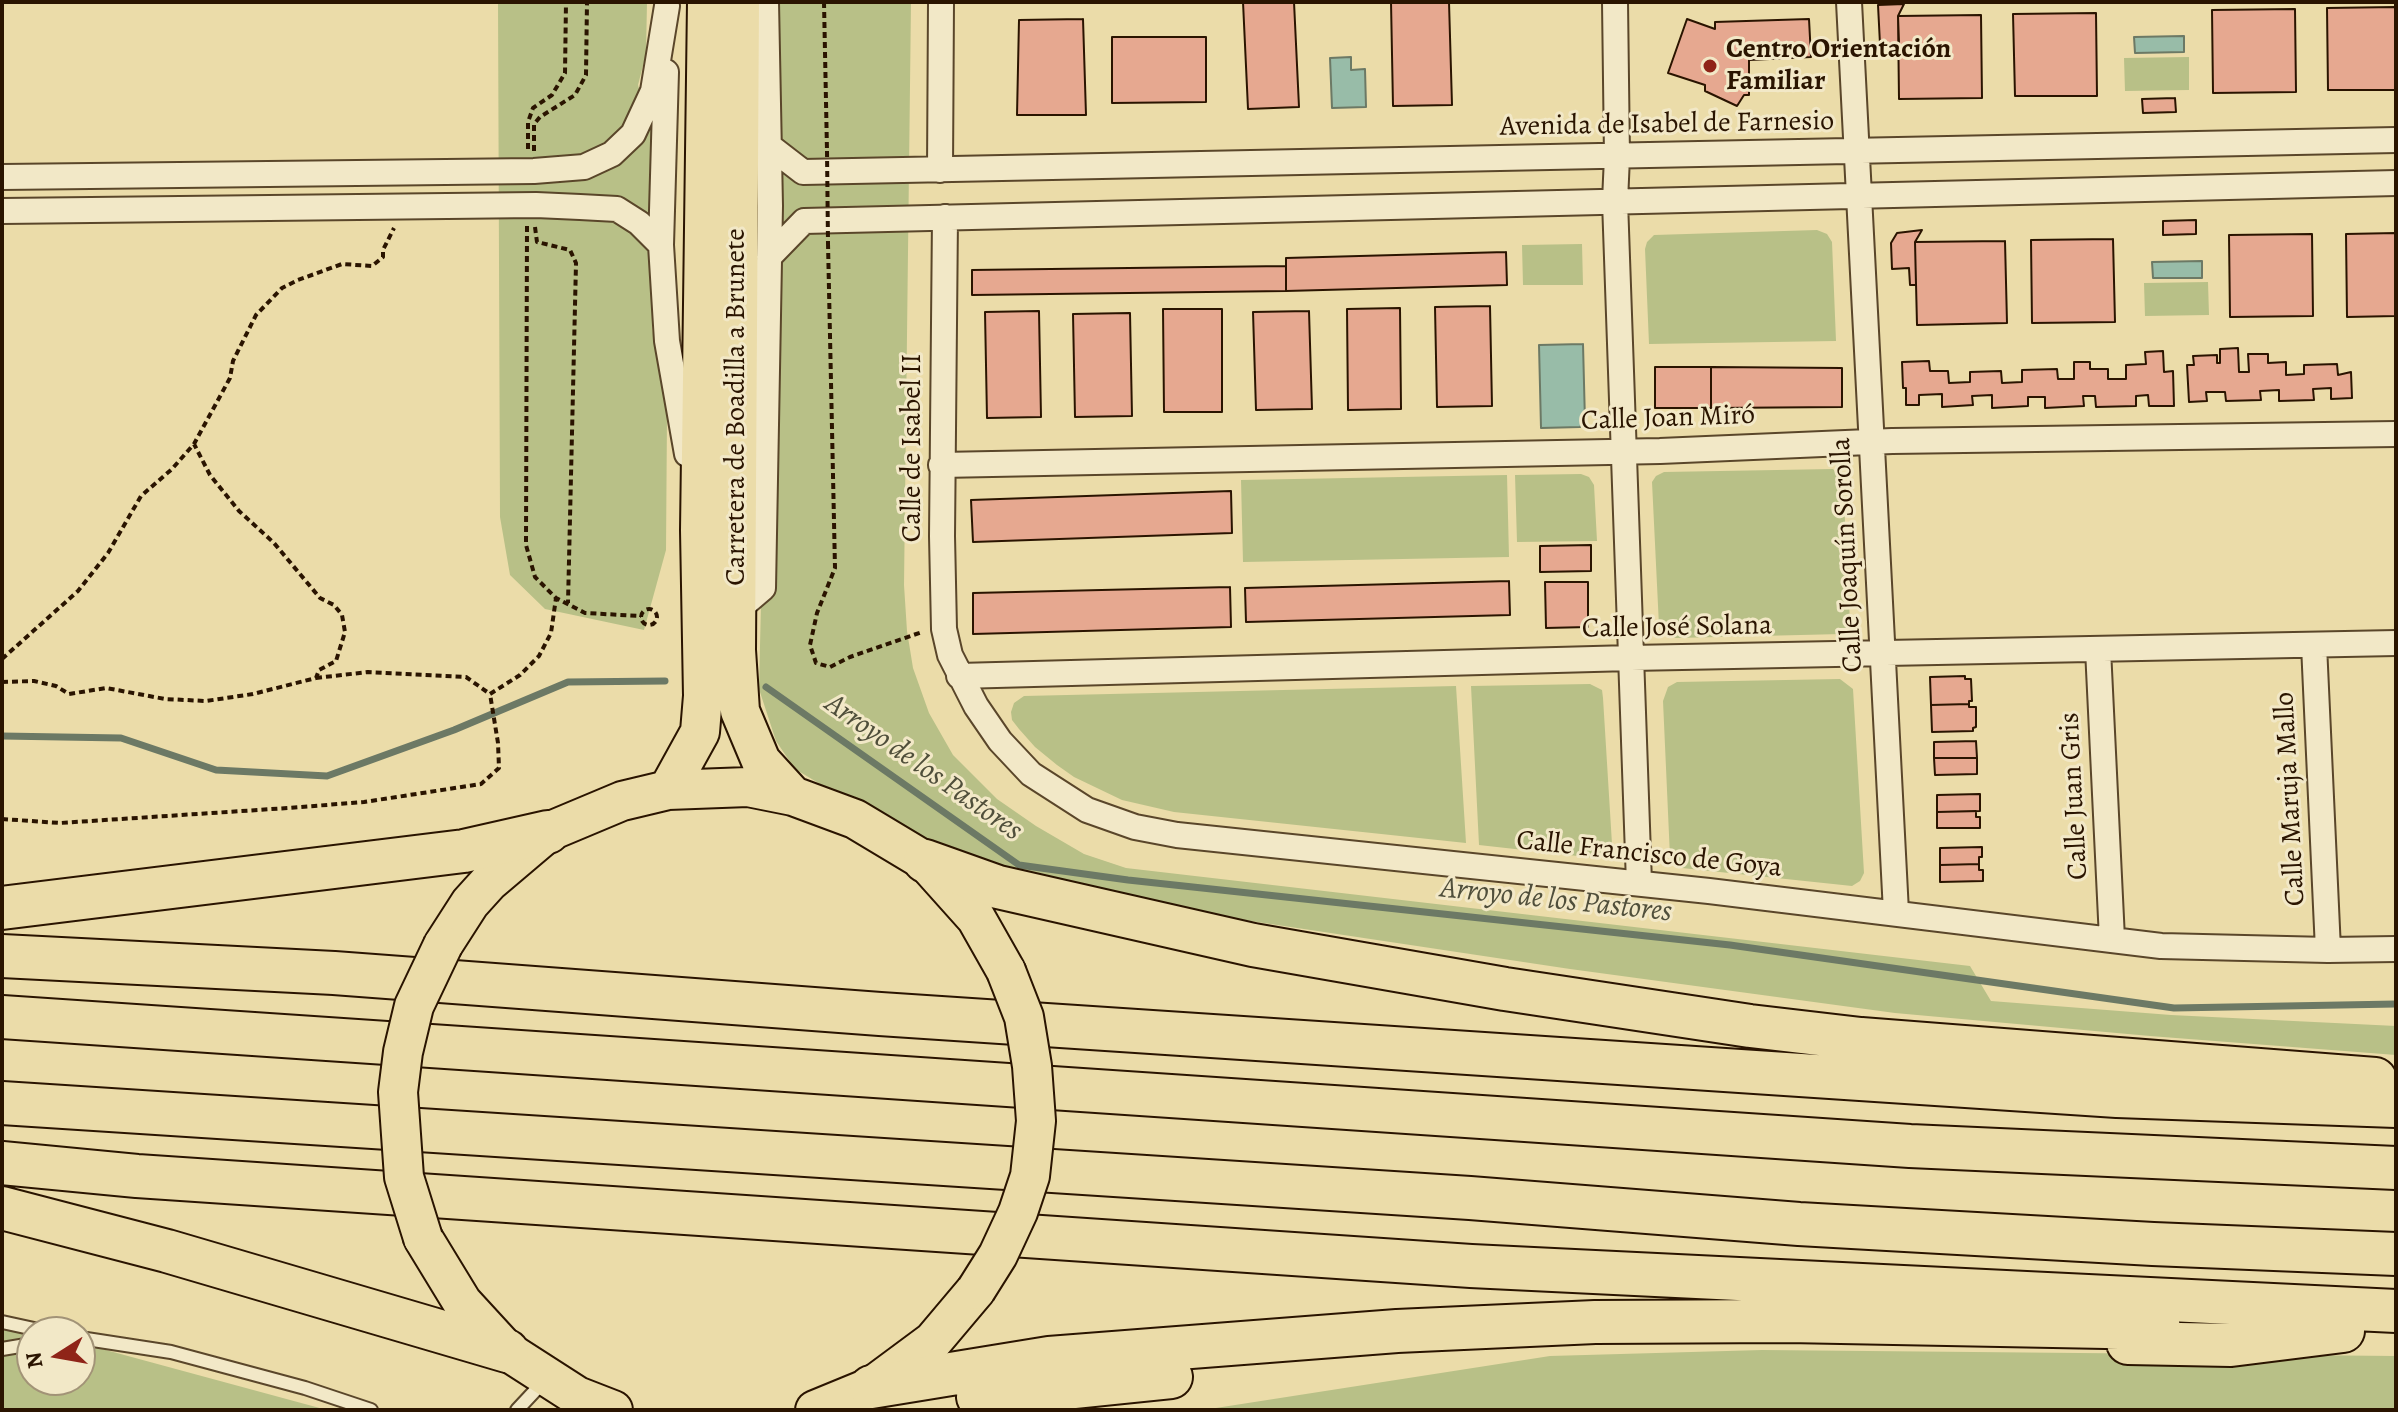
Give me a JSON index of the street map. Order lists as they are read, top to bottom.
{
  "streets": {
    "main road": ["Carretera de Boadilla a Brunete"],
    "street": [
      "Avenida de Isabel de Farnesio",
      "Calle Joan Miró",
      "Calle de Isabel II",
      "Calle Joaquín Sorolla",
      "Calle José Solana",
      "Calle Juan Gris",
      "Calle Maruja Mallo",
      "Calle Francisco de Goya"
    ]
  },
  "crossings": [
    ["Avenida de Isabel de Farnesio", "Calle Joaquín Sorolla"],
    ["Calle Joan Miró", "Calle de Isabel II"],
    ["Calle Joan Miró", "Calle Joaquín Sorolla"],
    ["Calle de Isabel II", "Calle José Solana"],
    ["Calle de Isabel II", "Calle Francisco de Goya"],
    ["Calle Joaquín Sorolla", "Calle José Solana"],
    ["Calle Joaquín Sorolla", "Calle Francisco de Goya"],
    ["Calle José Solana", "Calle Juan Gris"],
    ["Calle José Solana", "Calle Maruja Mallo"],
    ["Calle José Solana", "Calle Francisco de Goya"],
    ["Calle Juan Gris", "Calle Francisco de Goya"],
    ["Calle Maruja Mallo", "Calle Francisco de Goya"]
  ],
  "water": ["Arroyo de los Pastores"],
  "places": ["Centro Orientación Familiar"],
  "north": "left"
}
